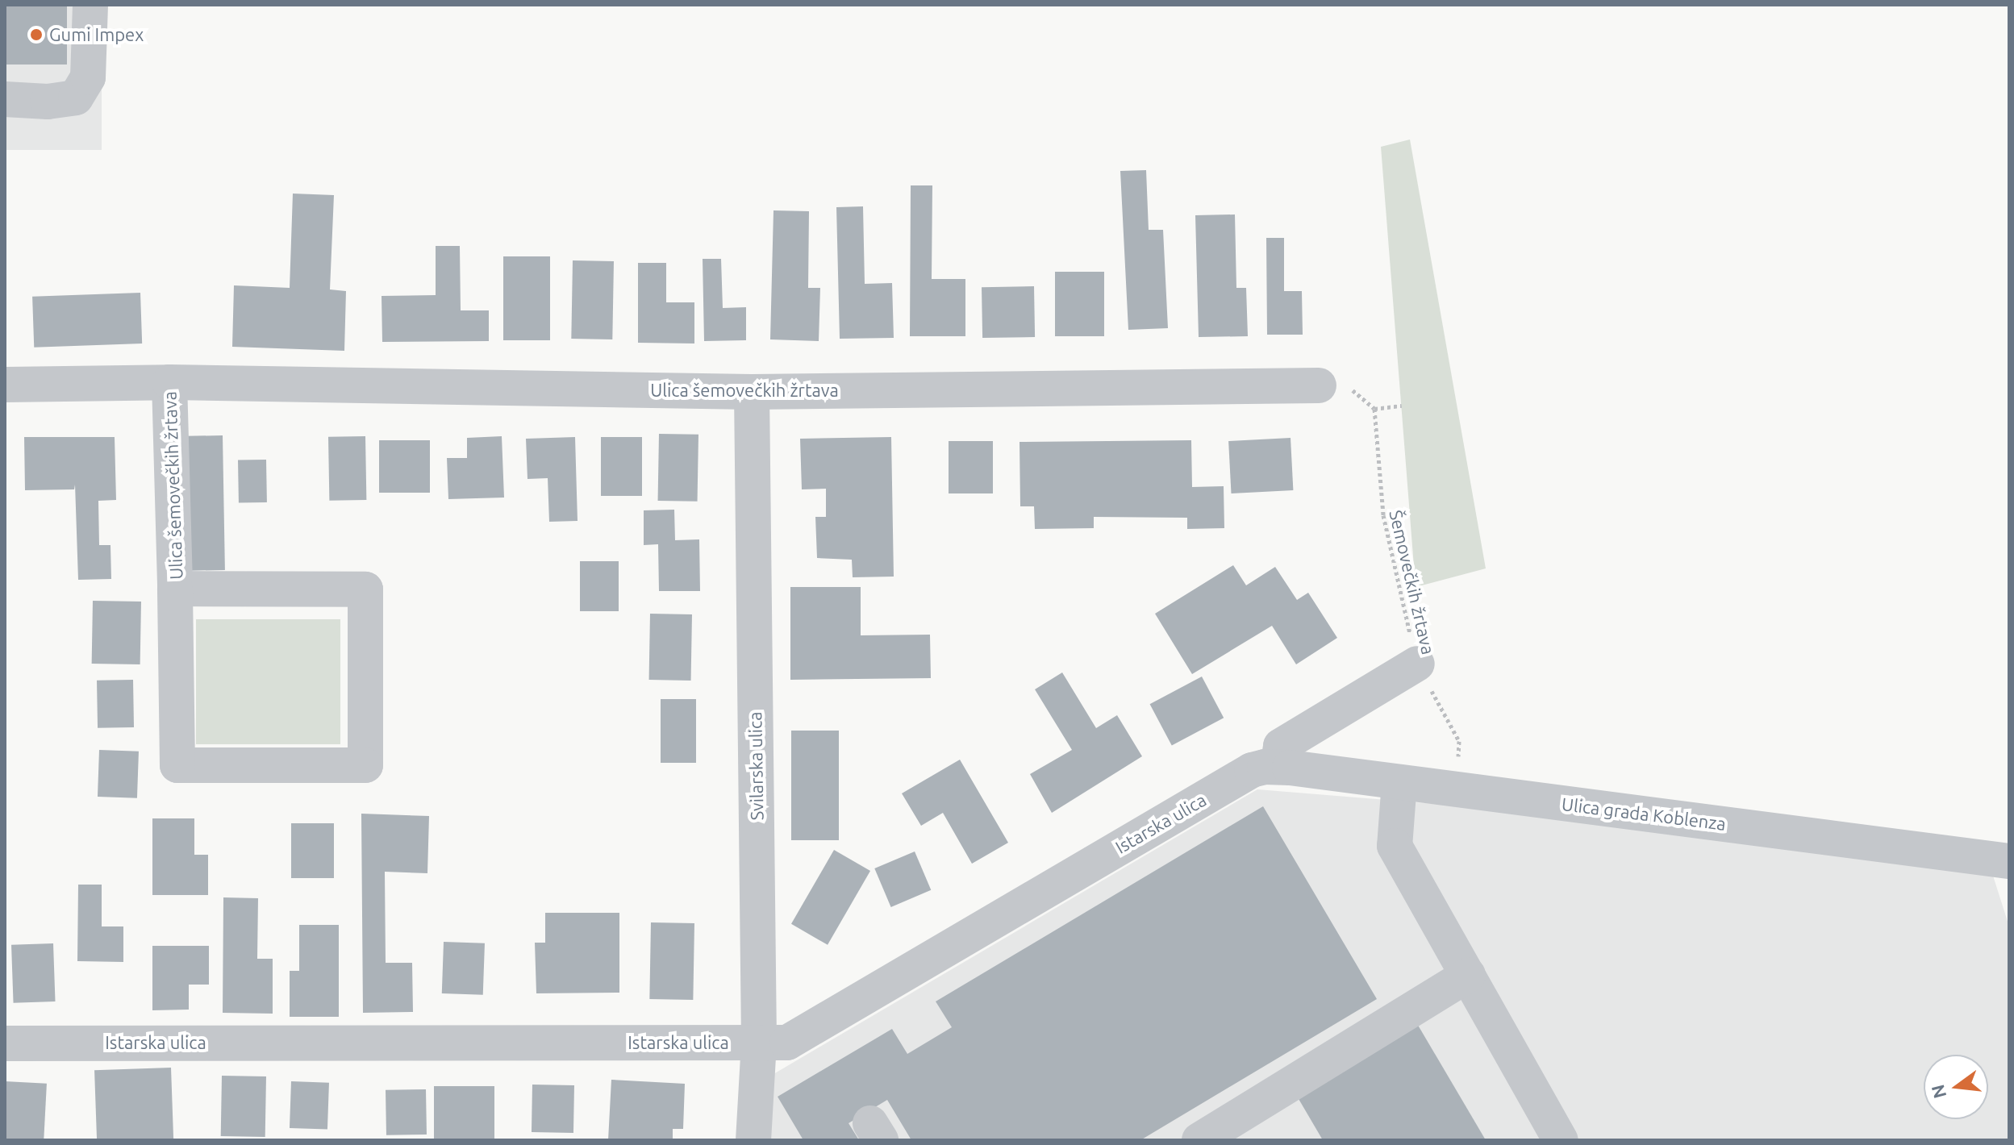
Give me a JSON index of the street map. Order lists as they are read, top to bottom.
{
  "streets": {
    "street": [
      "Ulica šemovečkih žrtava",
      "Svilarska ulica",
      "Ulica grada Koblenza",
      "Istarska ulica"
    ],
    "path": ["Šemovečkih žrtava"]
  },
  "crossings": [
    ["Ulica šemovečkih žrtava", "Svilarska ulica"],
    ["Šemovečkih žrtava", "Ulica grada Koblenza"],
    ["Svilarska ulica", "Istarska ulica"],
    ["Ulica grada Koblenza", "Istarska ulica"]
  ],
  "places": ["Gumi Impex"],
  "north": "left"
}
